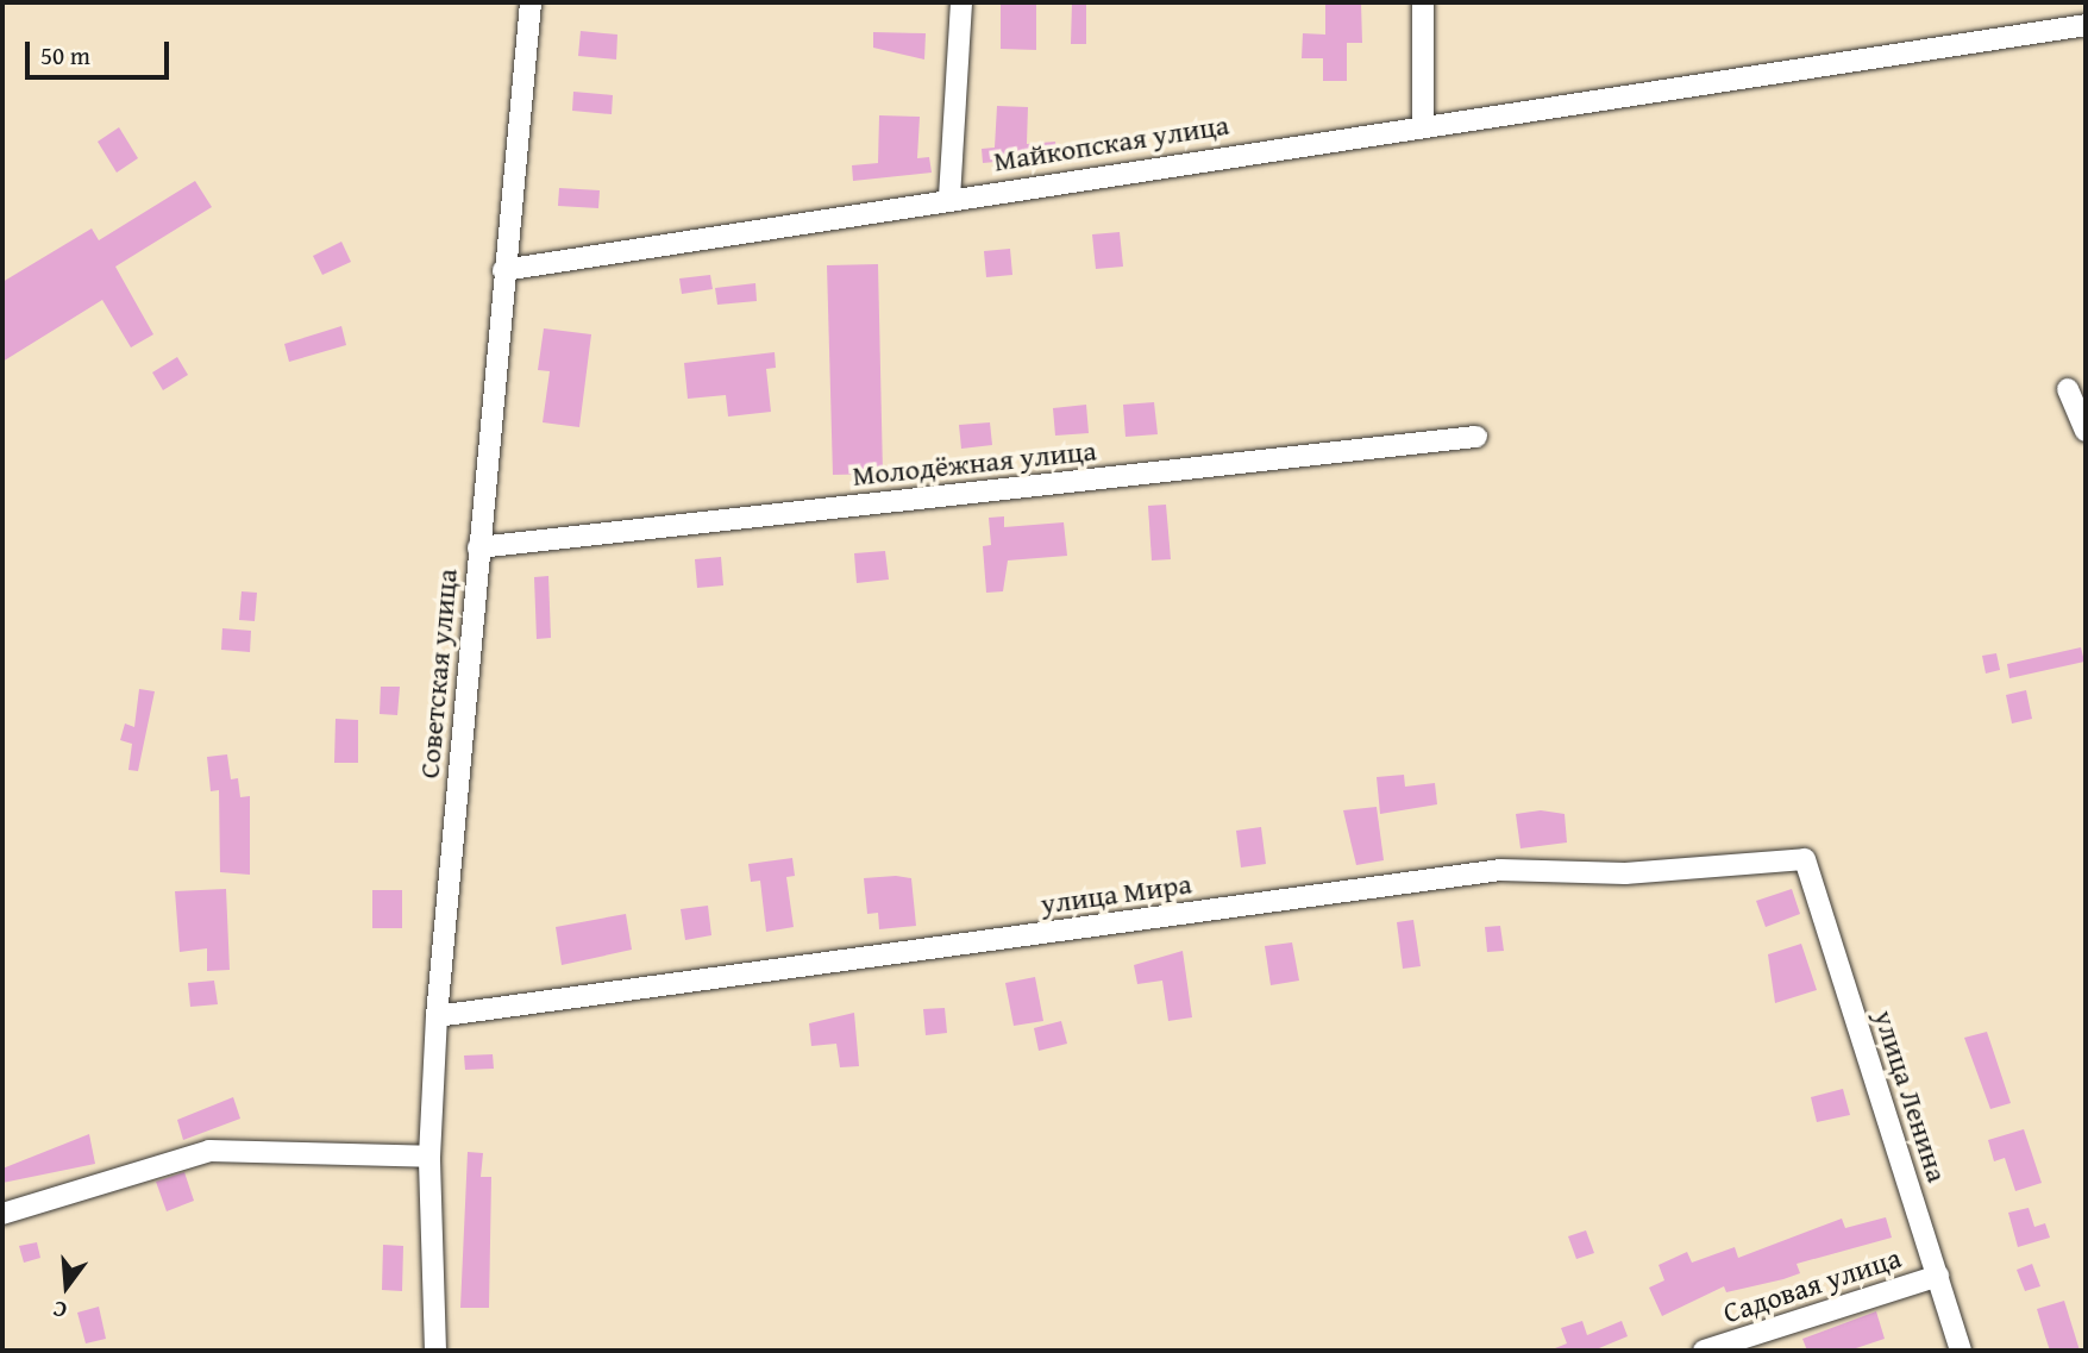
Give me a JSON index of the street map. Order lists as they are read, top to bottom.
{
  "streets": {
    "street": [
      "Майкопская улица",
      "Молодёжная улица",
      "Советская улица",
      "улица Мира",
      "улица Ленина",
      "Садовая улица"
    ]
  },
  "crossings": [
    ["Майкопская улица", "Советская улица"],
    ["Молодёжная улица", "Советская улица"],
    ["Советская улица", "улица Мира"],
    ["улица Мира", "улица Ленина"],
    ["улица Ленина", "Садовая улица"]
  ],
  "scale_bar": "50 m",
  "north": "bottom"
}
